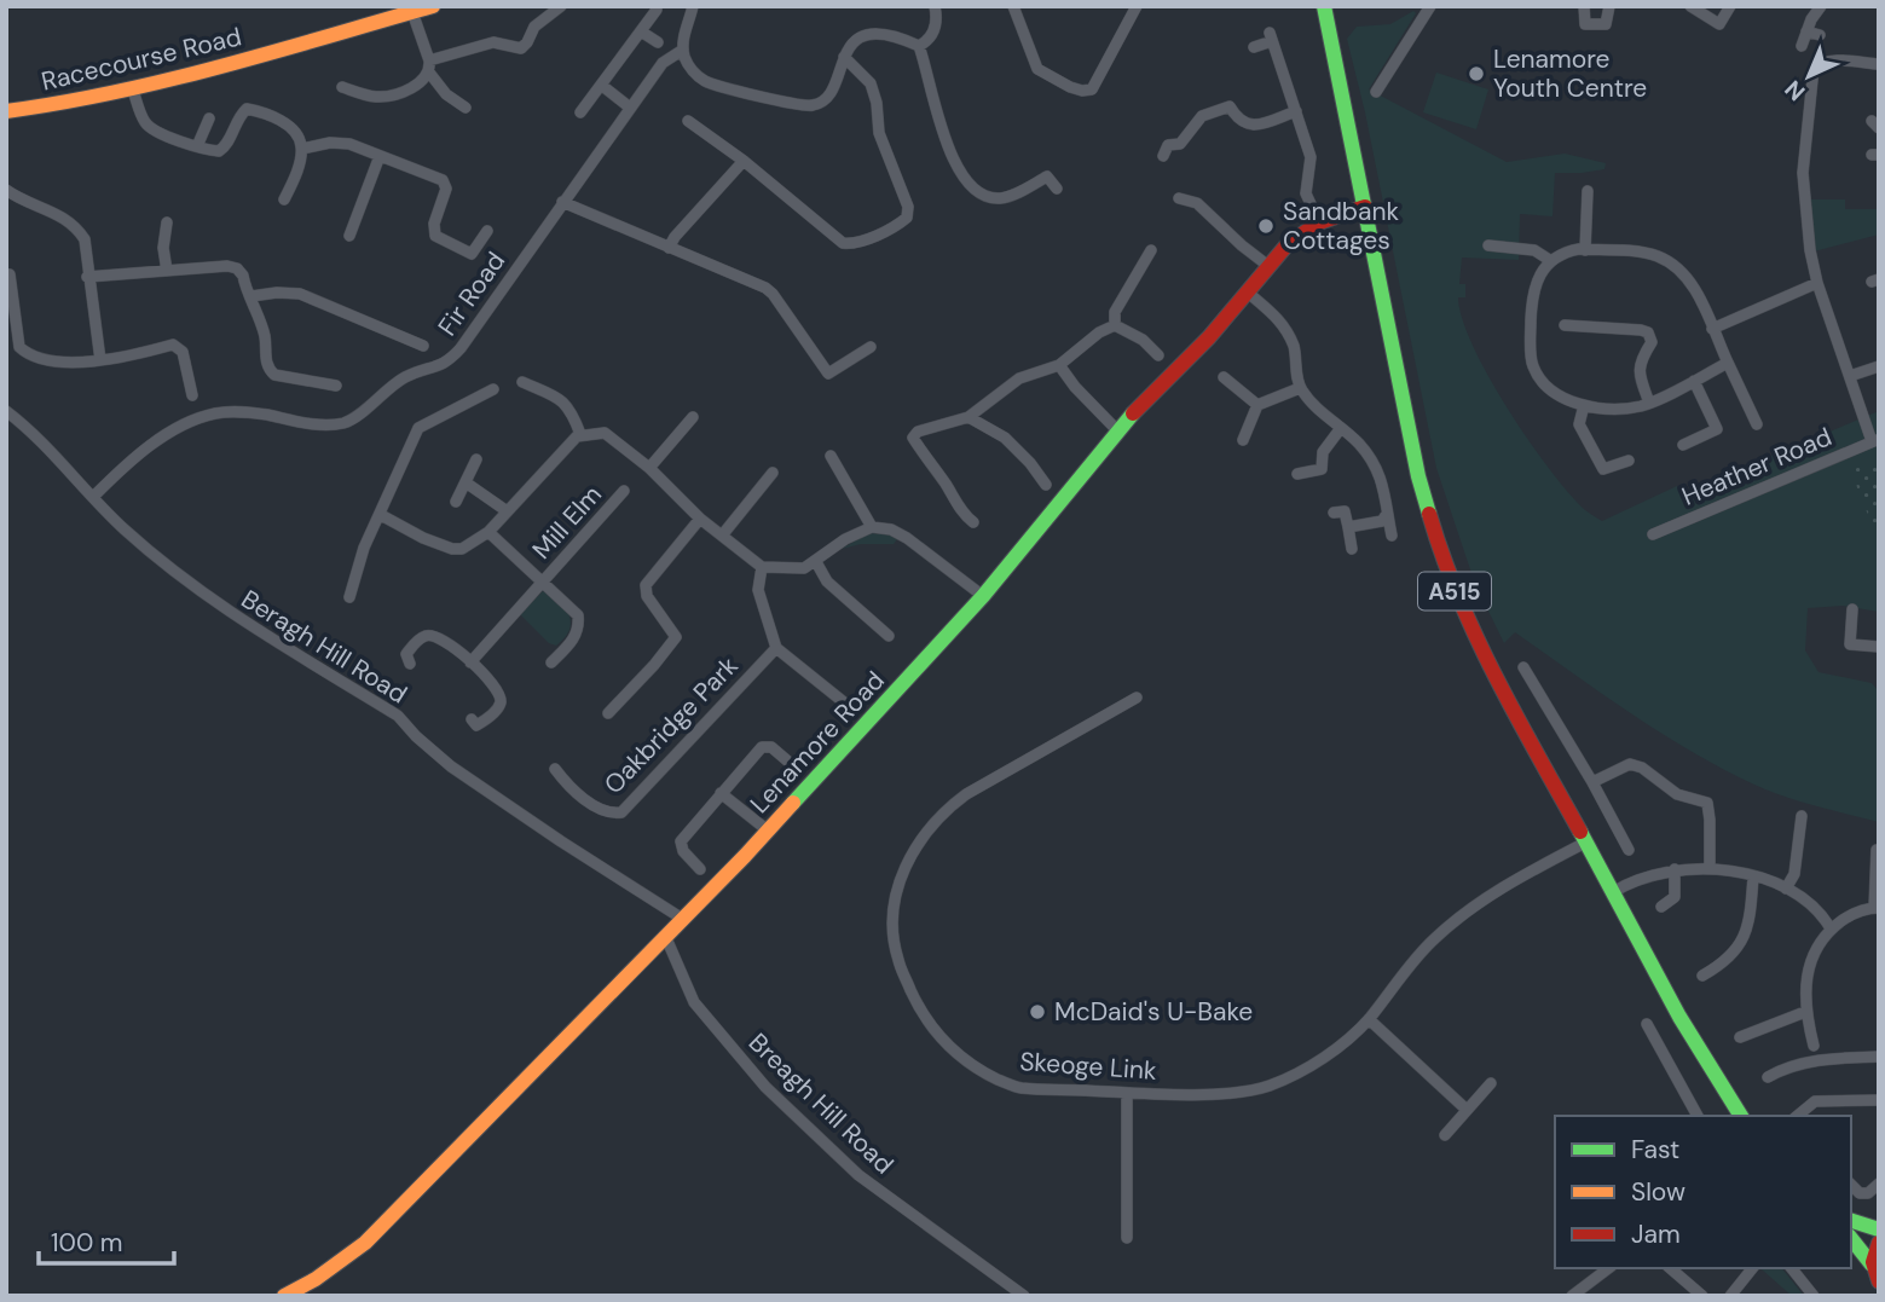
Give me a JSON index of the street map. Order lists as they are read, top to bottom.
{
  "streets": {
    "main road": ["Racecourse Road", "A515", "Lenamore Road"],
    "street": [
      "Fir Road",
      "Heather Road",
      "Mill Elm",
      "Beragh Hill Road",
      "Oakbridge Park",
      "Skeoge Link",
      "Breagh Hill Road"
    ]
  },
  "crossings": [
    ["Fir Road", "Beragh Hill Road"],
    ["A515", "Lenamore Road"],
    ["A515", "Skeoge Link"],
    ["Beragh Hill Road", "Lenamore Road"],
    ["Lenamore Road", "Breagh Hill Road"]
  ],
  "places": ["Lenamore Youth Centre", "Sandbank Cottages", "McDaid's U-Bake"],
  "legend": ["Fast", "Slow", "Jam"],
  "scale_bar": "100 m",
  "north": "bottom left"
}
